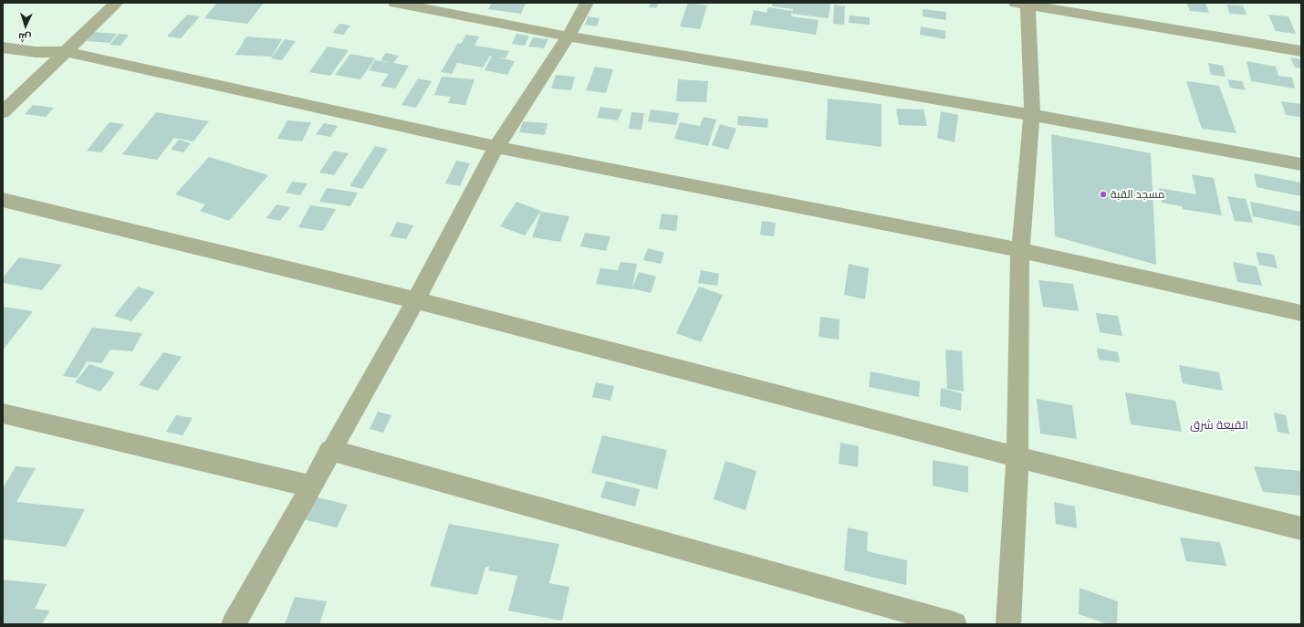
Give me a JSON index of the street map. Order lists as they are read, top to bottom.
{
  "districts": ["القيعة شرق"],
  "places": ["مسجد القبة"],
  "north": "bottom"
}
